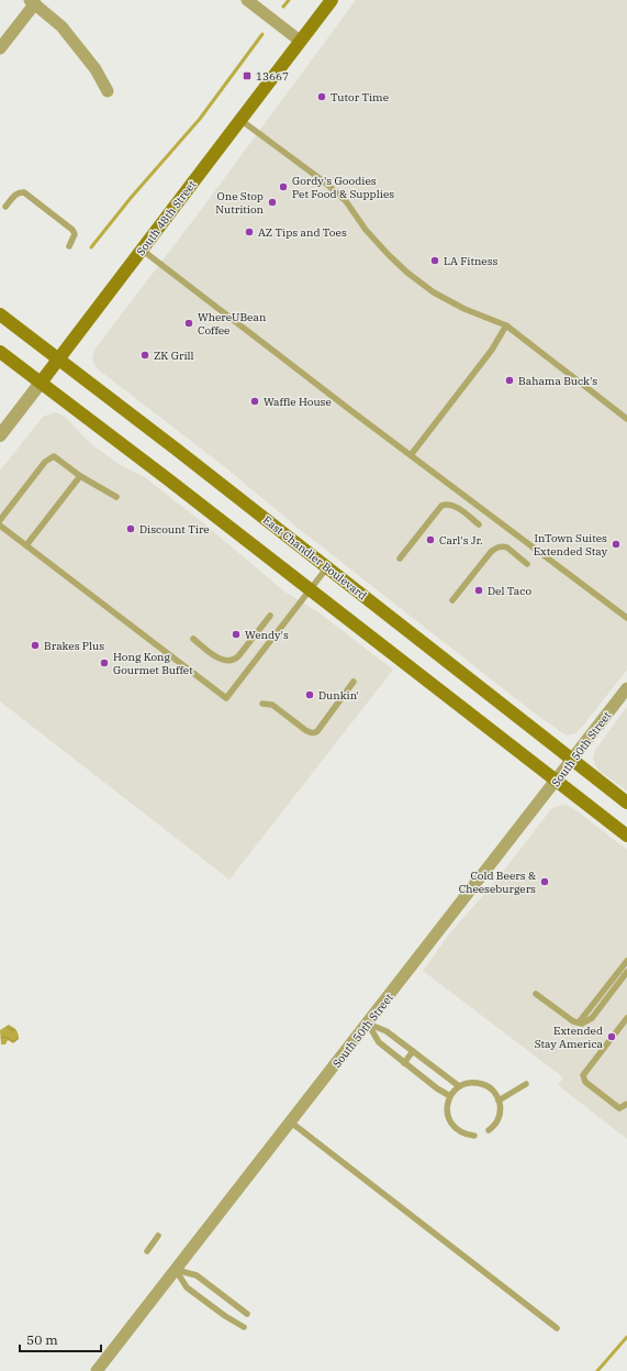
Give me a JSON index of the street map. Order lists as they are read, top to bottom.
{
  "streets": {
    "main road": ["South 48th Street", "East Chandler Boulevard"],
    "street": ["South 50th Street"]
  },
  "crossings": [
    ["South 48th Street", "East Chandler Boulevard"],
    ["East Chandler Boulevard", "South 50th Street"]
  ],
  "places": {
    "transit": ["13667"],
    "other": [
      "Tutor Time",
      "Gordy's Goodies Pet Food & Supplies",
      "One Stop Nutrition",
      "AZ Tips and Toes",
      "LA Fitness",
      "WhereUBean Coffee",
      "ZK Grill",
      "Bahama Buck's",
      "Waffle House",
      "Discount Tire",
      "Carl's Jr.",
      "InTown Suites Extended Stay",
      "Del Taco",
      "Wendy's",
      "Brakes Plus",
      "Hong Kong Gourmet Buffet",
      "Dunkin'",
      "Cold Beers & Cheeseburgers",
      "Extended Stay America"
    ]
  },
  "scale_bar": "50 m"
}
